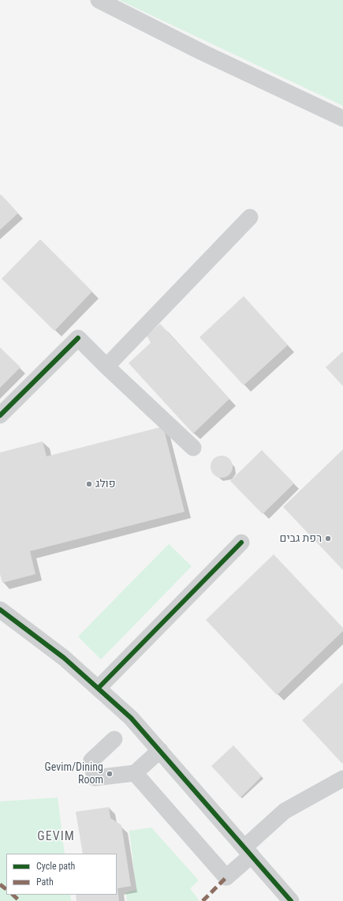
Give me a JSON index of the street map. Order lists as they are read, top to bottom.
{
  "districts": ["GEVIM"],
  "places": ["פולג", "רפת גבים", "Gevim/Dining Room"],
  "legend": ["Cycle path", "Path"]
}
